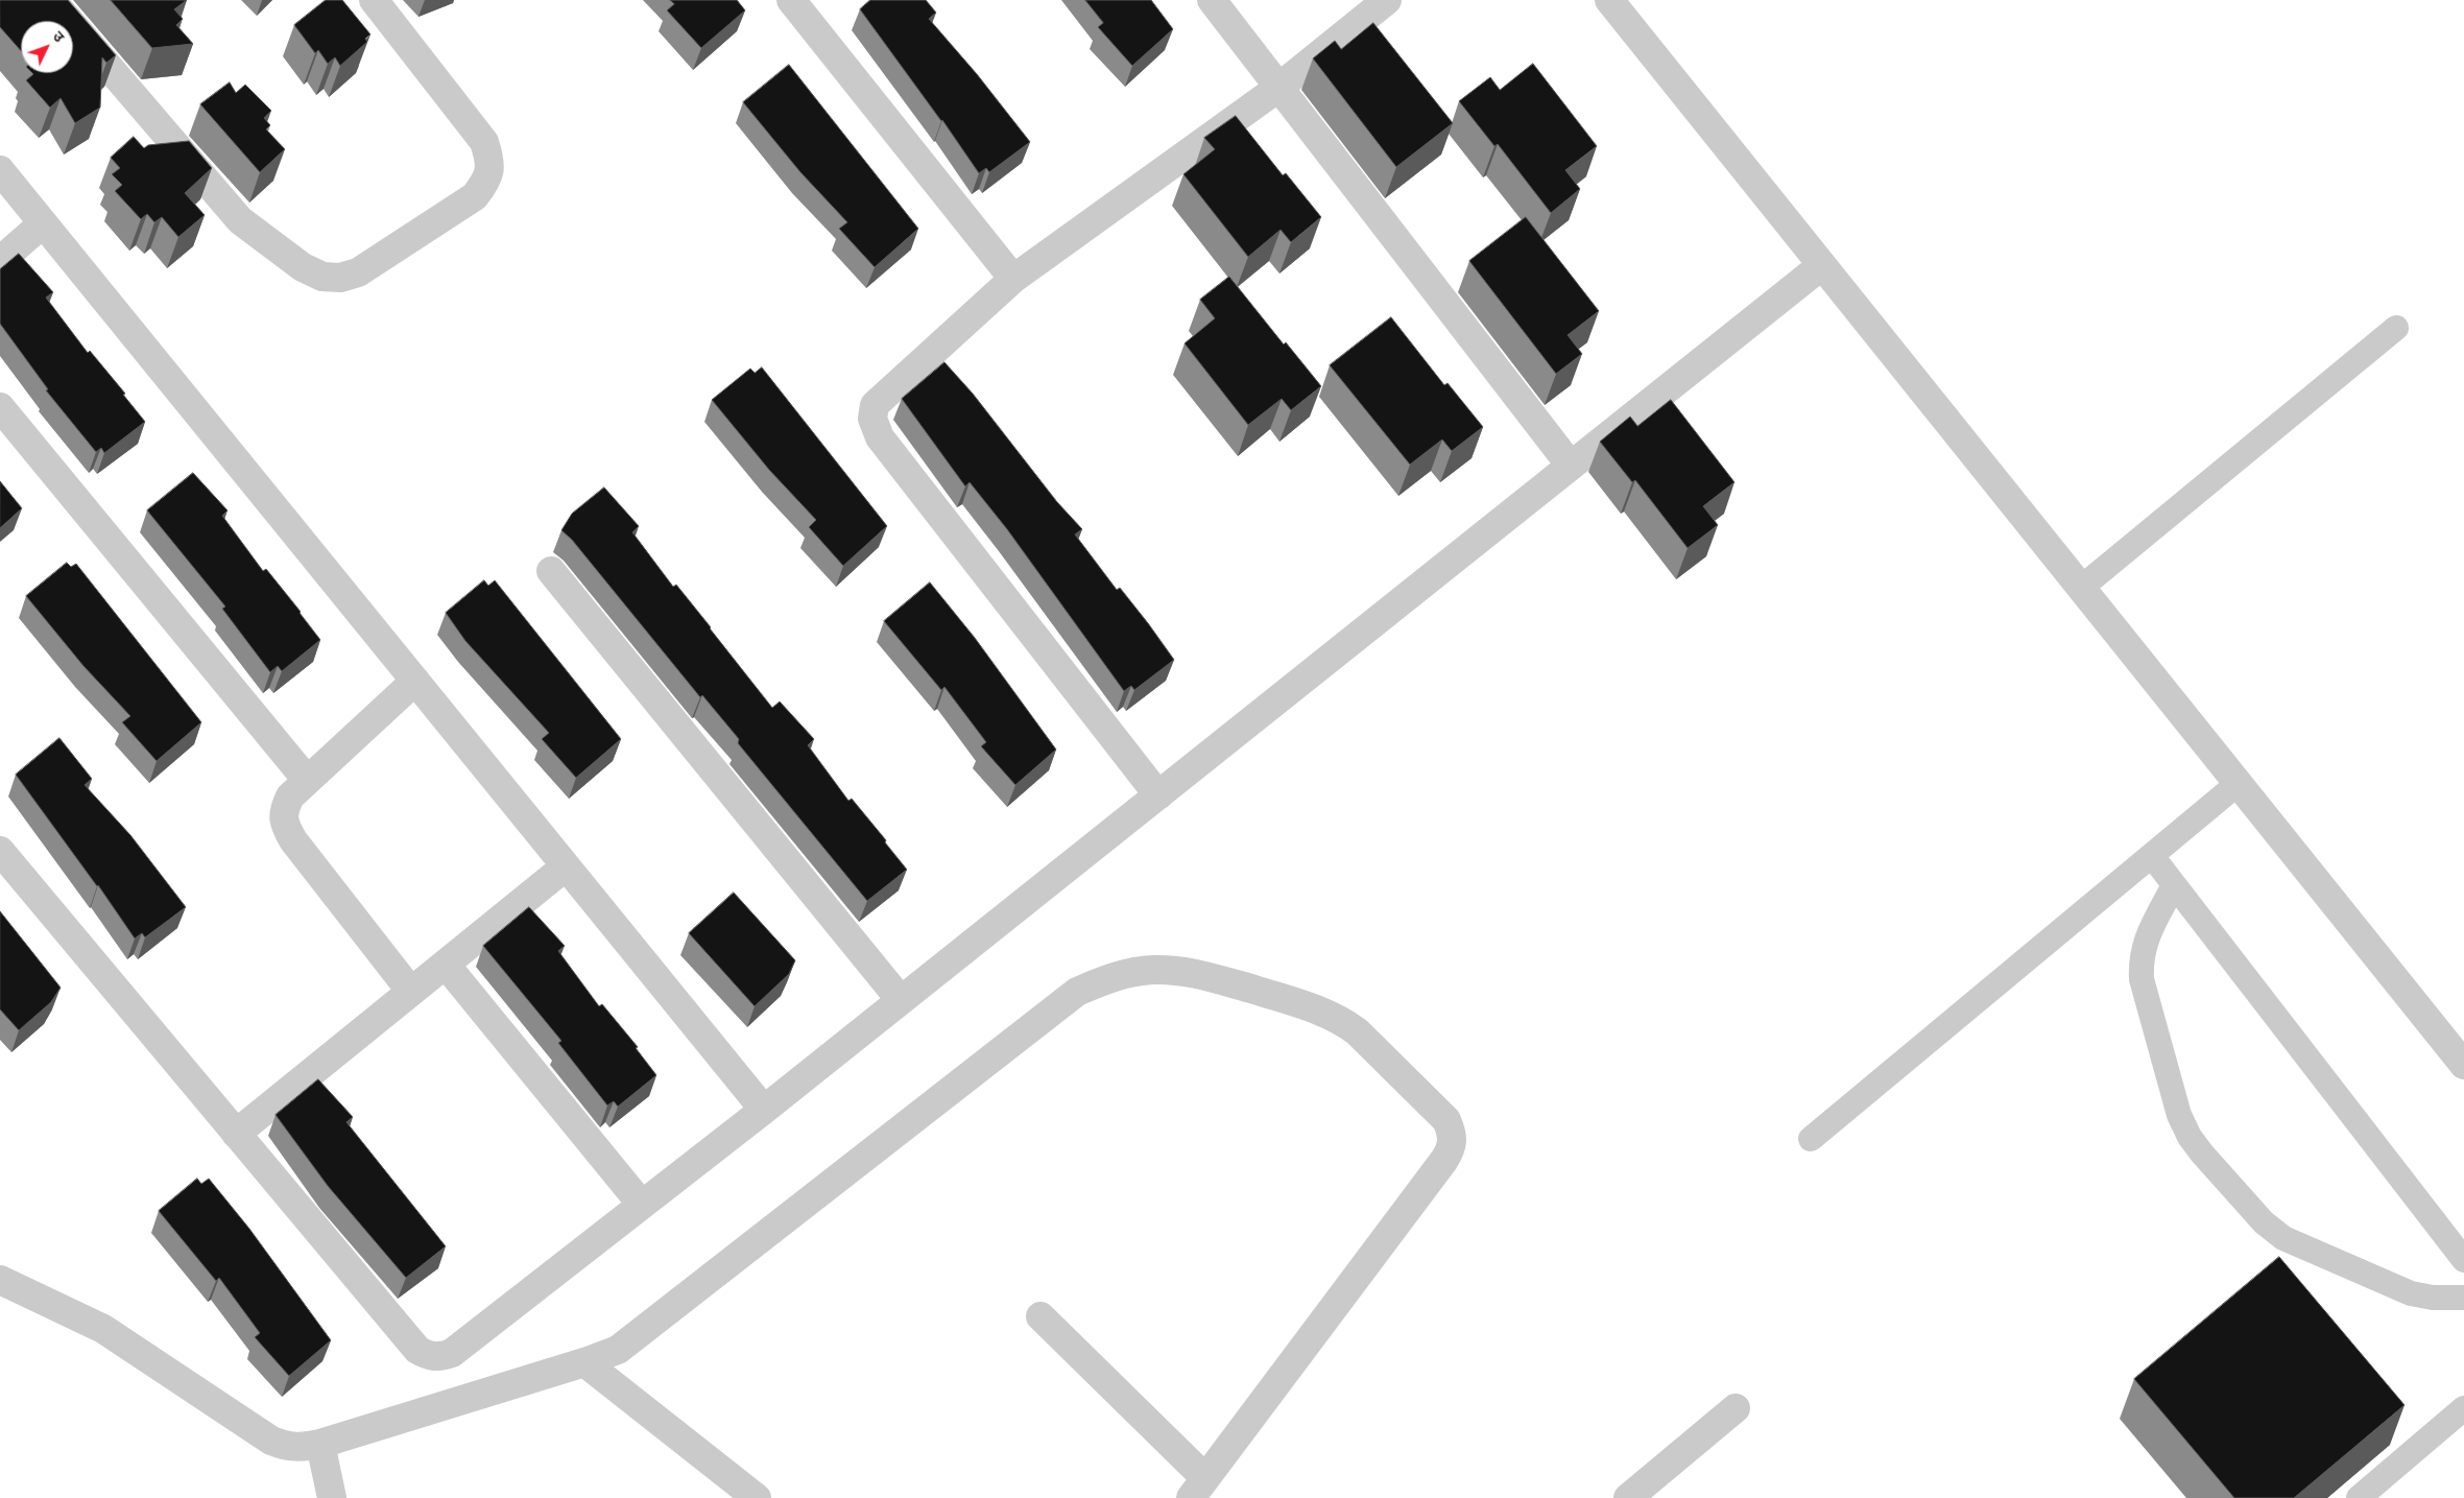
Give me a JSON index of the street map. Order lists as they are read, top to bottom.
{
  "north": "top right"
}
